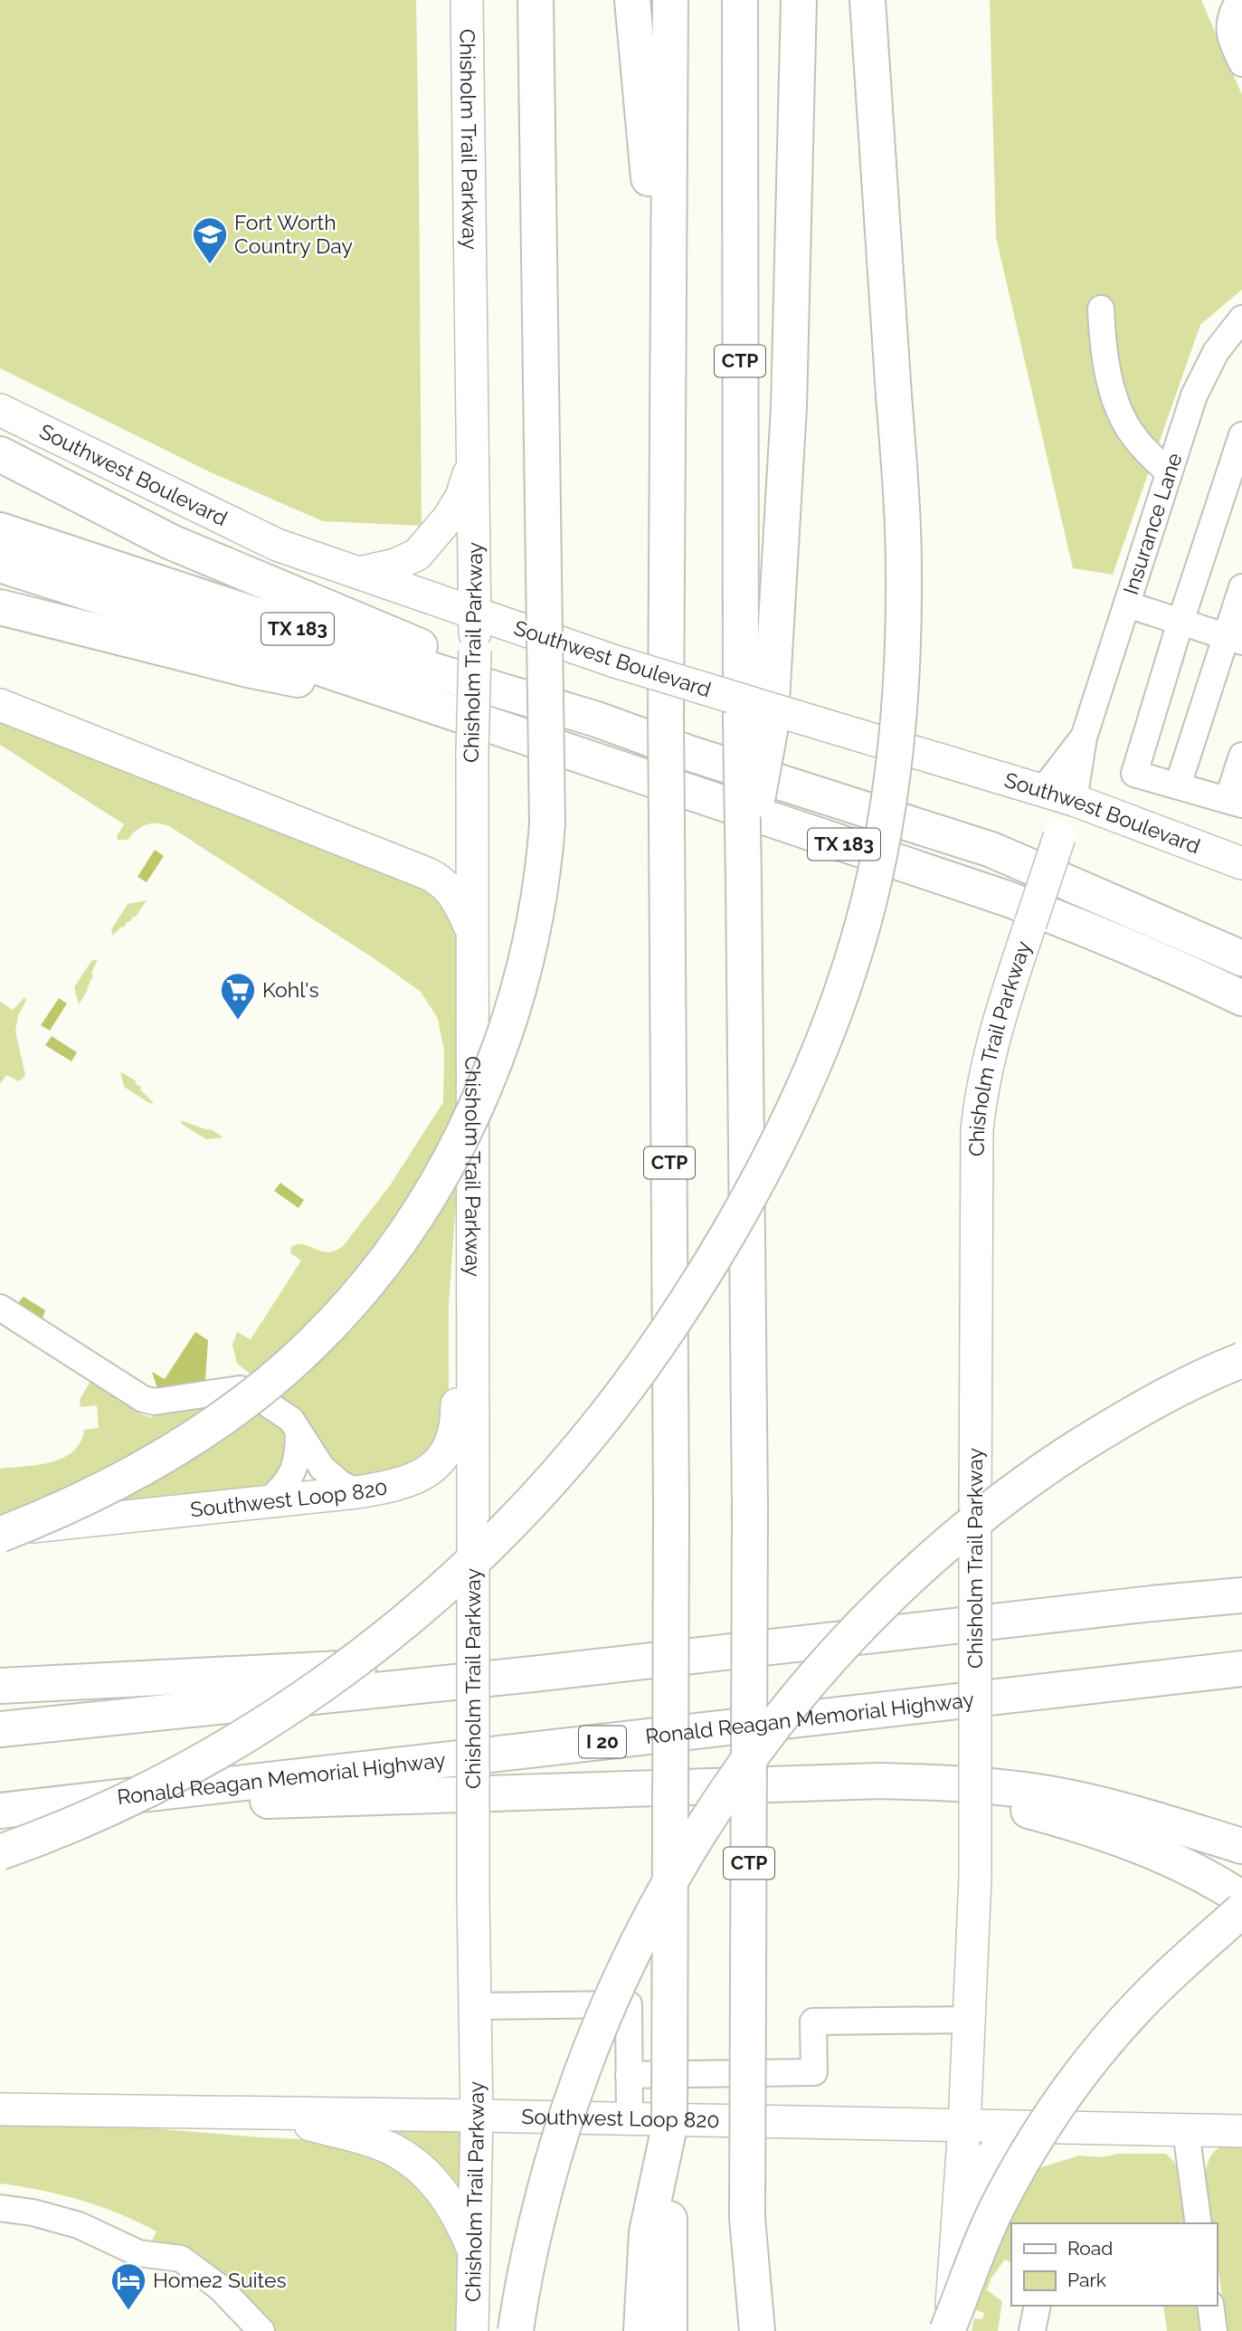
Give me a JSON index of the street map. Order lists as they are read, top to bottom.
{
  "streets": {
    "highway": [
      "CTP",
      "TX 183",
      "Ronald Reagan Memorial Highway",
      "I 20"
    ],
    "main road": ["Chisholm Trail Parkway", "Southwest Boulevard", "Southwest Loop 820"],
    "street": ["Insurance Lane"]
  },
  "crossings": [
    ["Chisholm Trail Parkway", "Southwest Boulevard"],
    ["Chisholm Trail Parkway", "Insurance Lane"],
    ["Chisholm Trail Parkway", "Southwest Loop 820"],
    ["CTP", "Southwest Boulevard"],
    ["Southwest Boulevard", "Insurance Lane"]
  ],
  "places": {
    "school or university": ["Fort Worth Country Day"],
    "supermarket": ["Kohl's"],
    "hotel": ["Home2 Suites"]
  },
  "legend": ["Road", "Park"]
}
